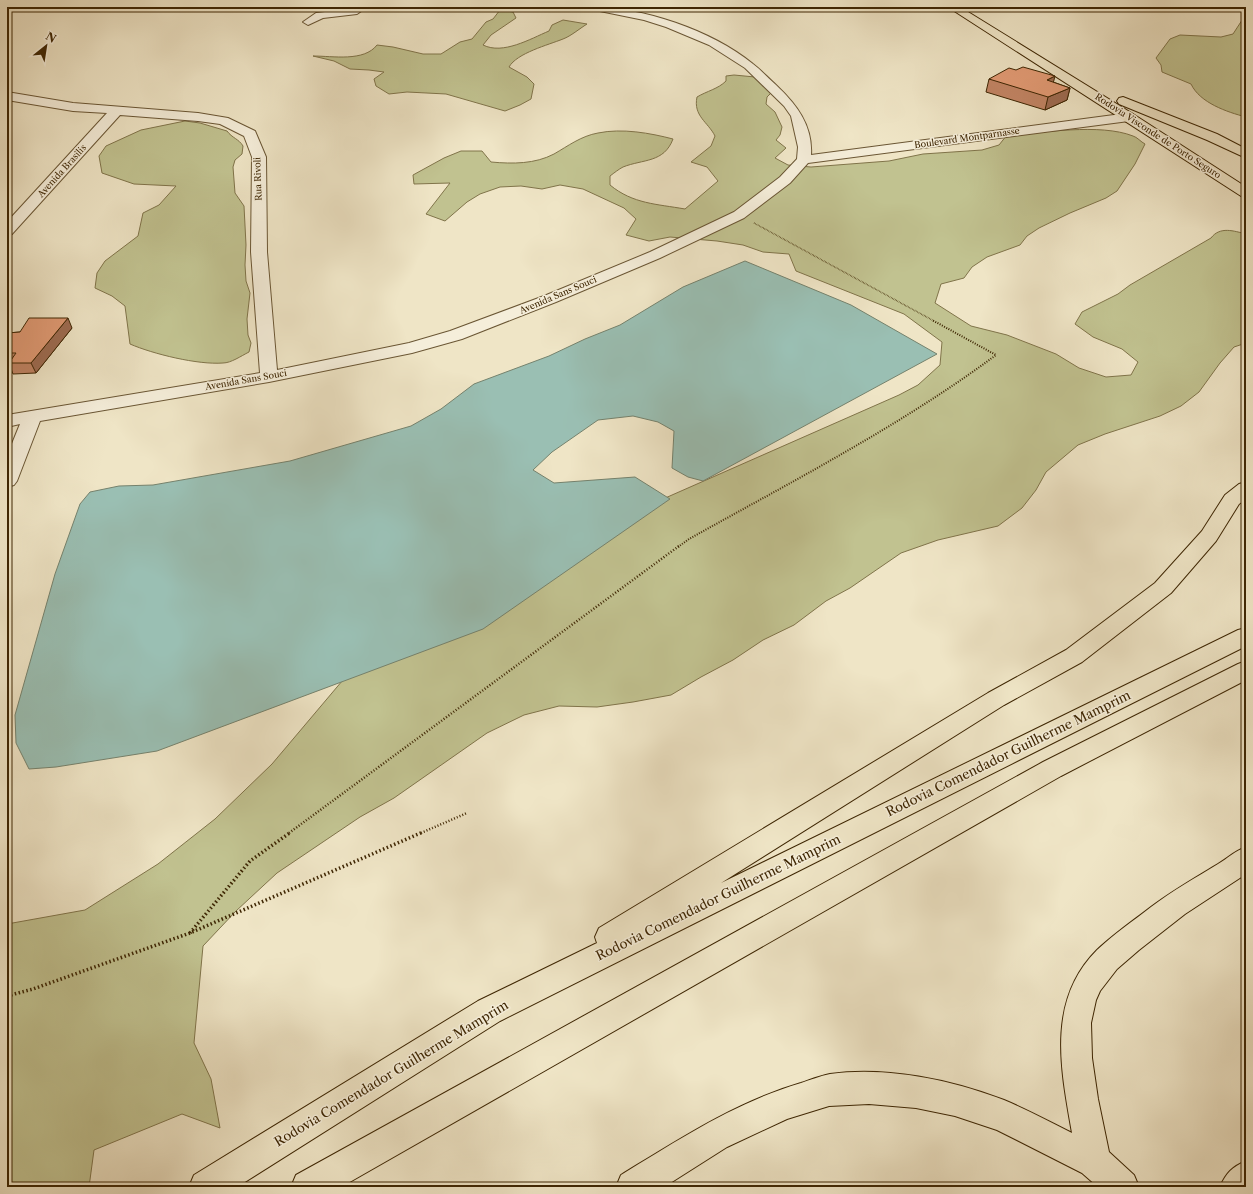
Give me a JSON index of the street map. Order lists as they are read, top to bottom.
{
  "streets": {
    "main road": ["Rodovia Visconde de Porto Seguro", "Rodovia Comendador Guilherme Mamprim"],
    "street": [
      "Boulevard Montparnasse",
      "Avenida Brasilis",
      "Rua Rivoli",
      "Avenida Sans Souci"
    ]
  },
  "crossings": [
    ["Rodovia Visconde de Porto Seguro", "Boulevard Montparnasse"],
    ["Boulevard Montparnasse", "Avenida Sans Souci"],
    ["Avenida Brasilis", "Rua Rivoli"],
    ["Rua Rivoli", "Avenida Sans Souci"]
  ],
  "north": "top right"
}
